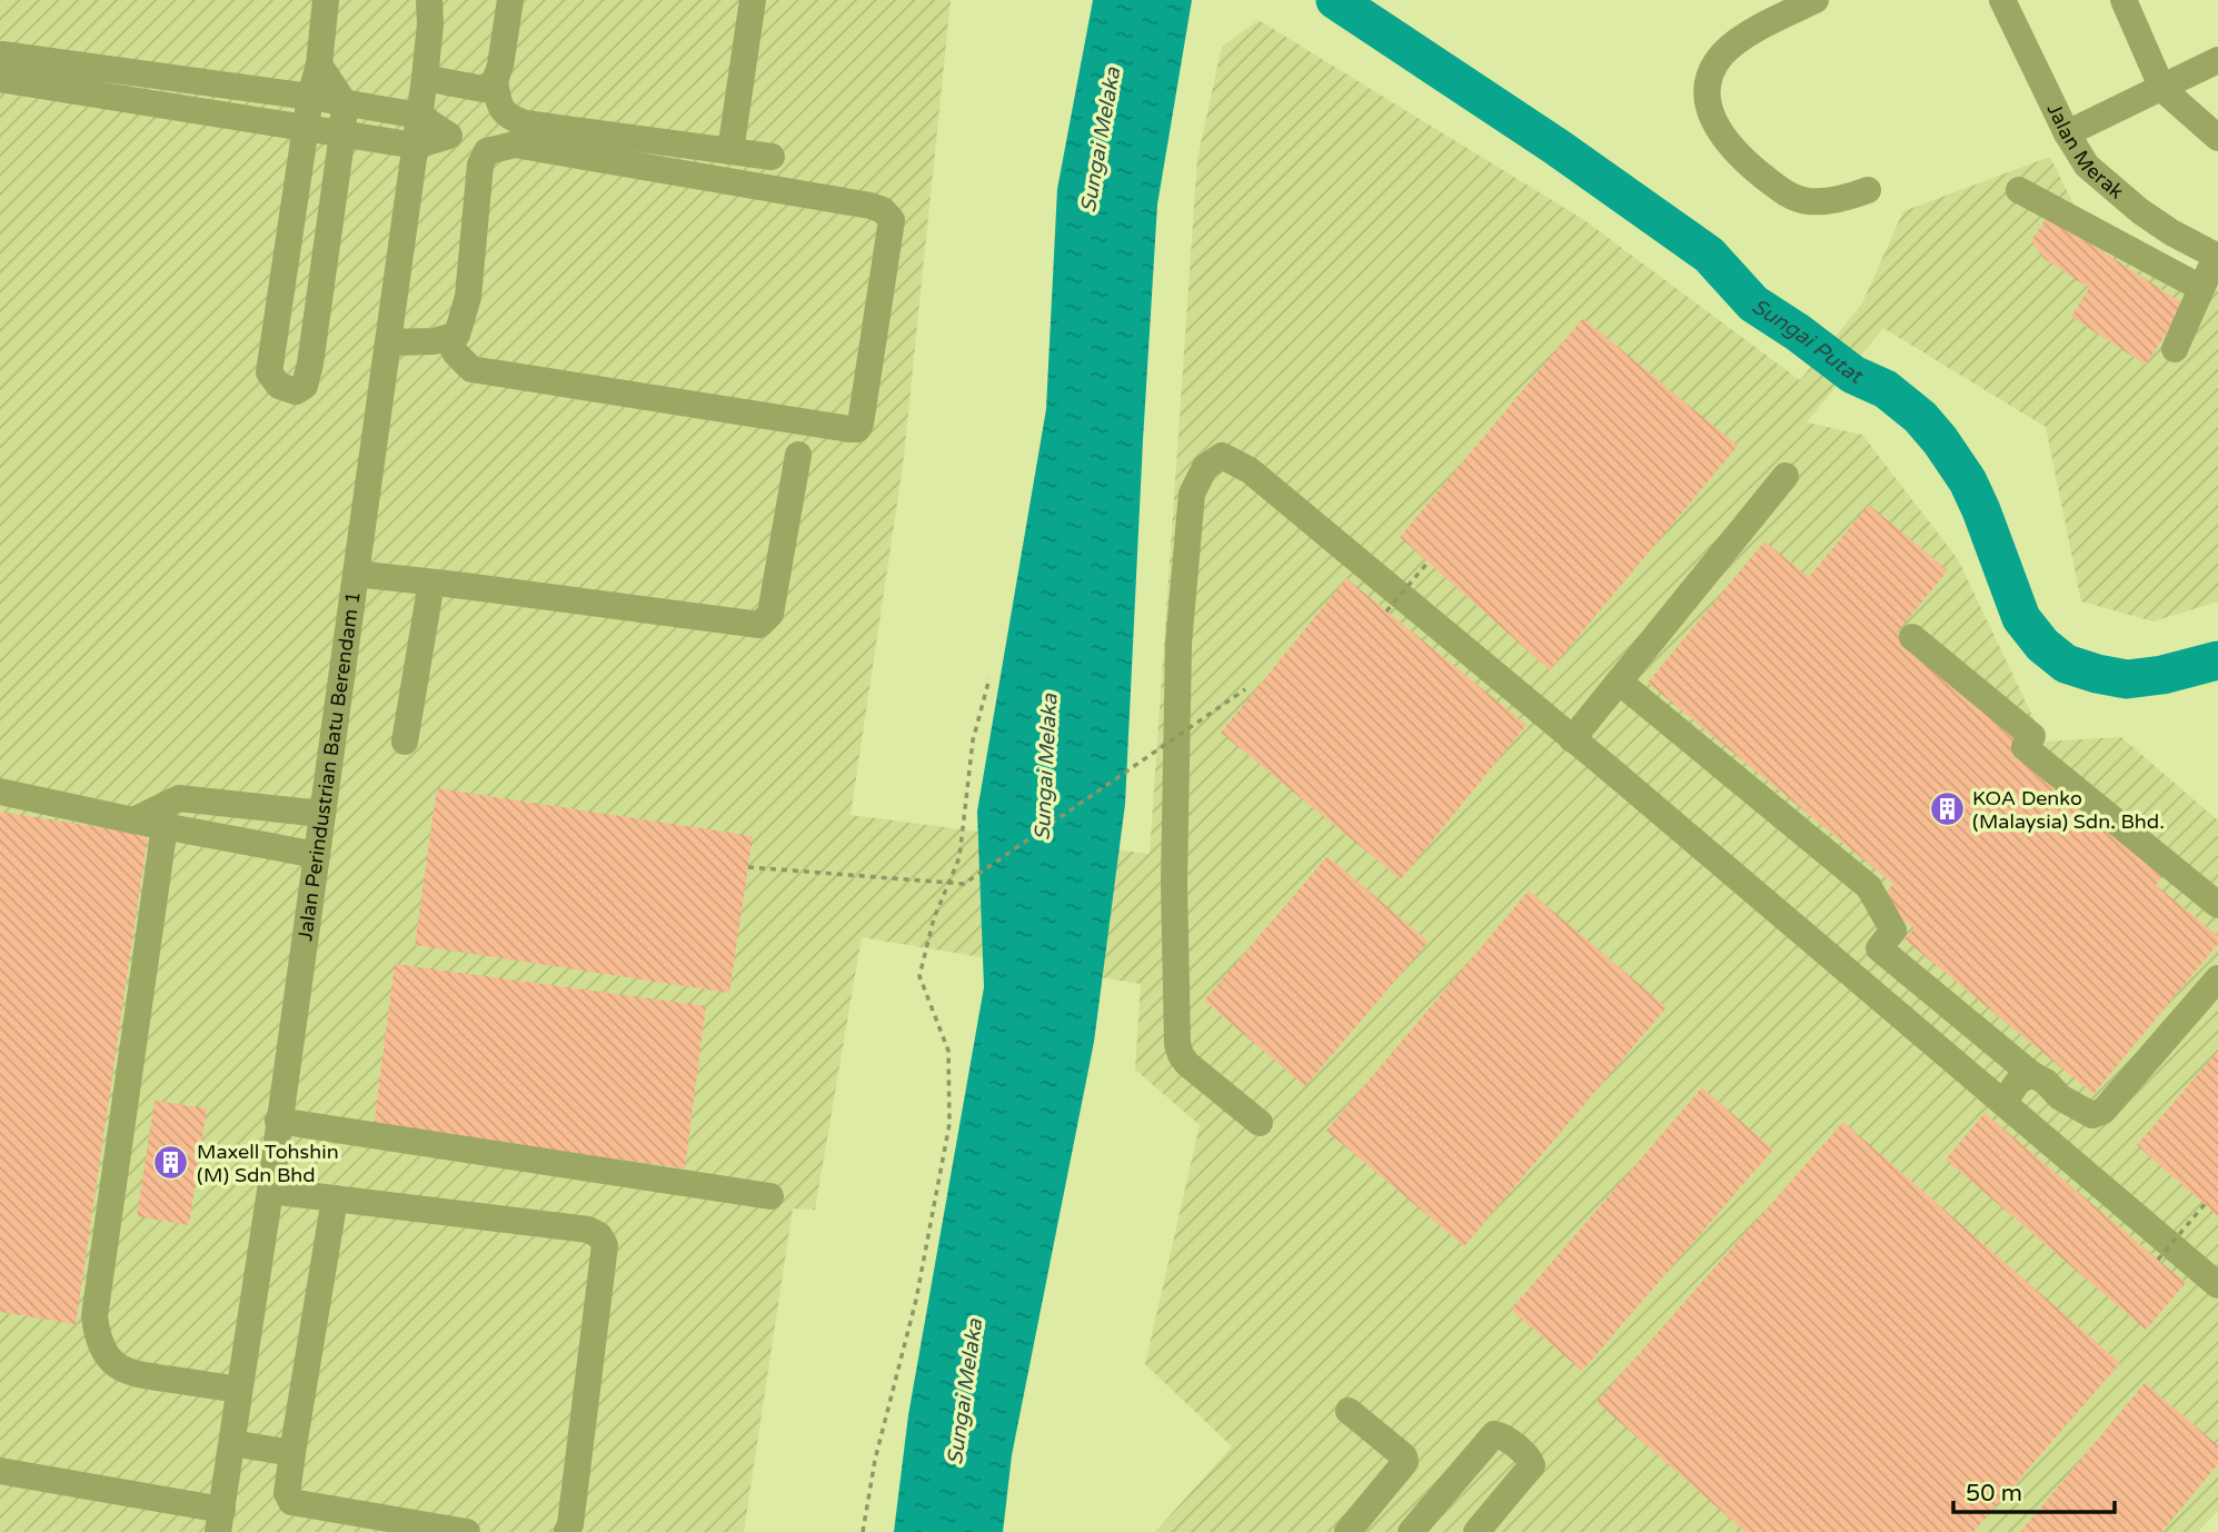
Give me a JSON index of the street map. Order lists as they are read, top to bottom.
{
  "streets": {
    "street": ["Jalan Merak", "Jalan Perindustrian Batu Berendam 1"]
  },
  "water": ["Sungai Melaka", "Sungai Putat"],
  "places": {
    "building": ["KOA Denko (Malaysia) Sdn. Bhd.", "Maxell Tohshin (M) Sdn Bhd"]
  },
  "scale_bar": "50 m"
}
